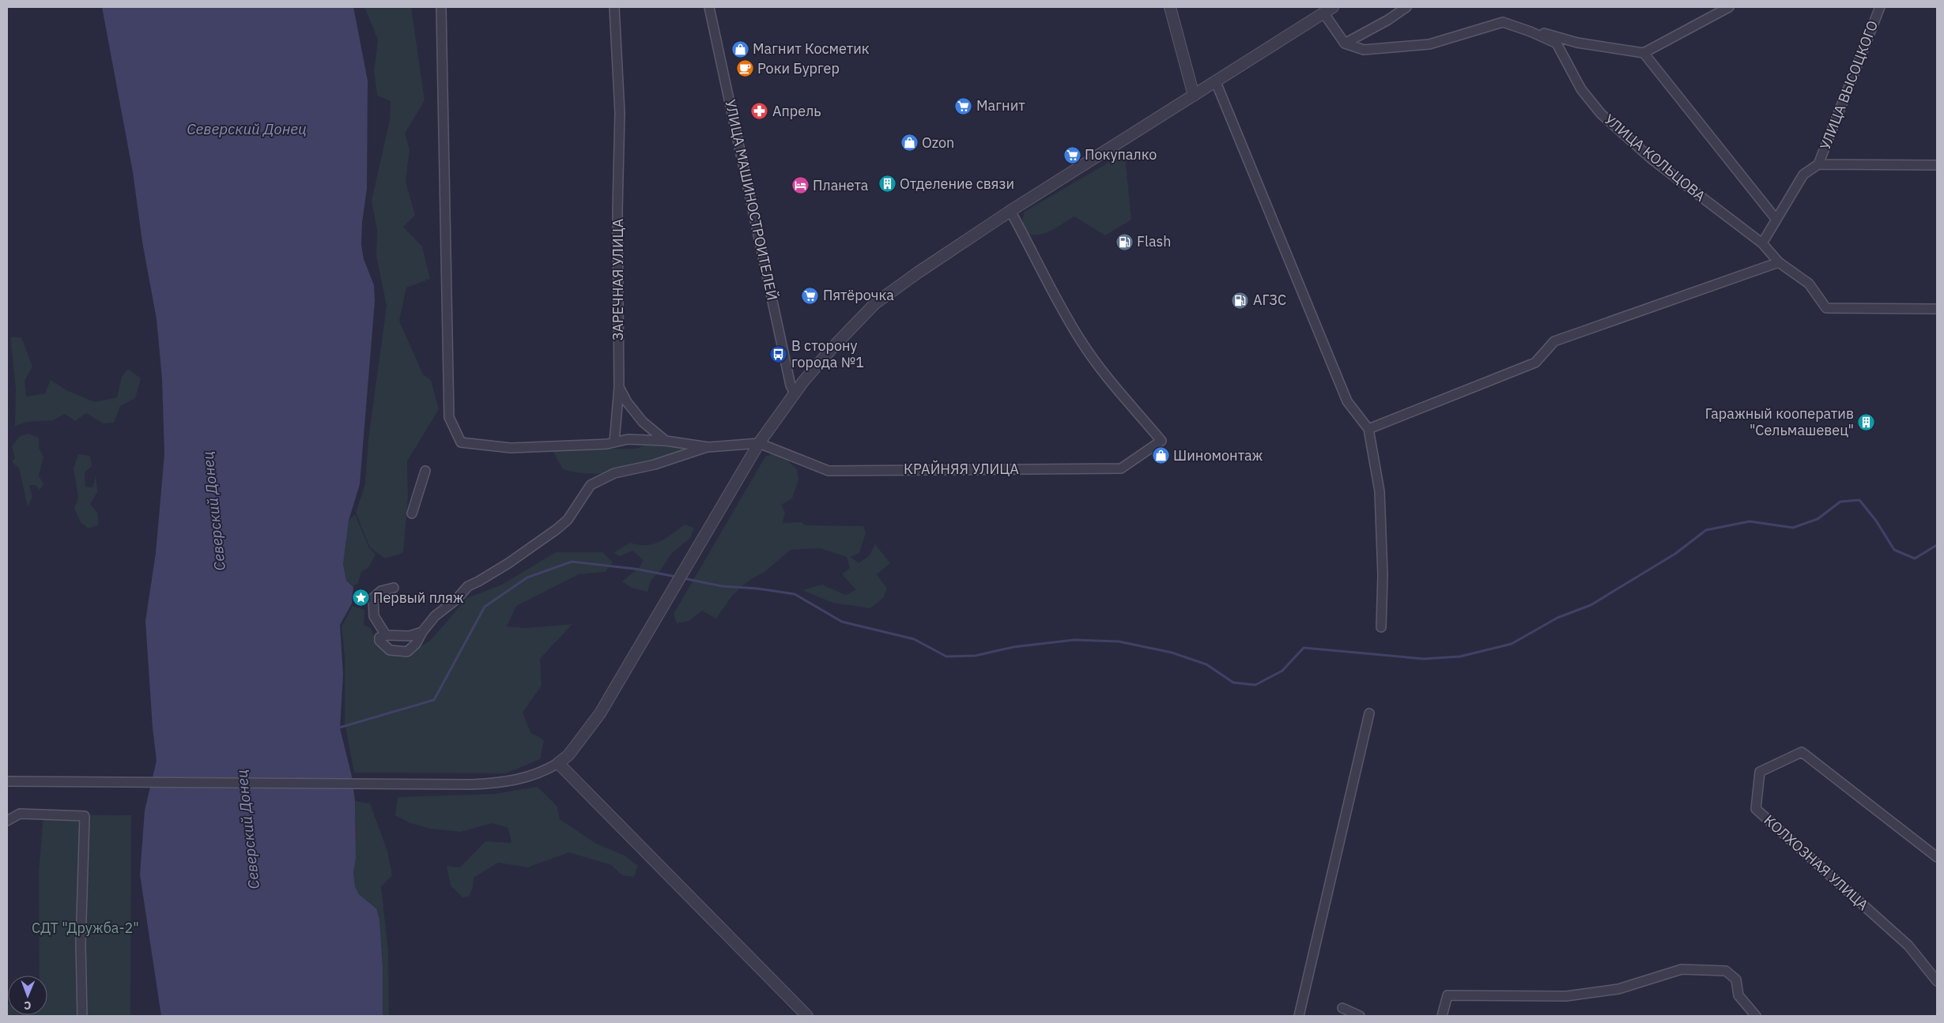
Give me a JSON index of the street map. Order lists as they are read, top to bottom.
{
  "streets": {
    "street": [
      "УЛИЦА ВЫСОЦКОГО",
      "УЛИЦА КОЛЬЦОВА",
      "УЛИЦА МАШИНОСТРОИТЕЛЕЙ",
      "ЗАРЕЧНАЯ УЛИЦА",
      "КРАЙНЯЯ УЛИЦА",
      "КОЛХОЗНАЯ УЛИЦА"
    ]
  },
  "crossings": [
    ["ЗАРЕЧНАЯ УЛИЦА", "КРАЙНЯЯ УЛИЦА"]
  ],
  "water": ["Северский Донец"],
  "parks": ["СДТ \"Дружба-2\""],
  "places": {
    "shop": ["Магнит Косметик", "Ozon", "Шиномонтаж"],
    "cafe": ["Роки Бургер"],
    "supermarket": ["Магнит", "Покупалко", "Пятёрочка"],
    "pharmacy": ["Апрель"],
    "building": ["Отделение связи", "Гаражный кооператив \"Сельмашевец\""],
    "hotel": ["Планета"],
    "fuel station": ["Flash", "АГЗС"],
    "bus stop": ["В сторону города №1"],
    "place": ["Первый пляж"]
  },
  "north": "bottom"
}
